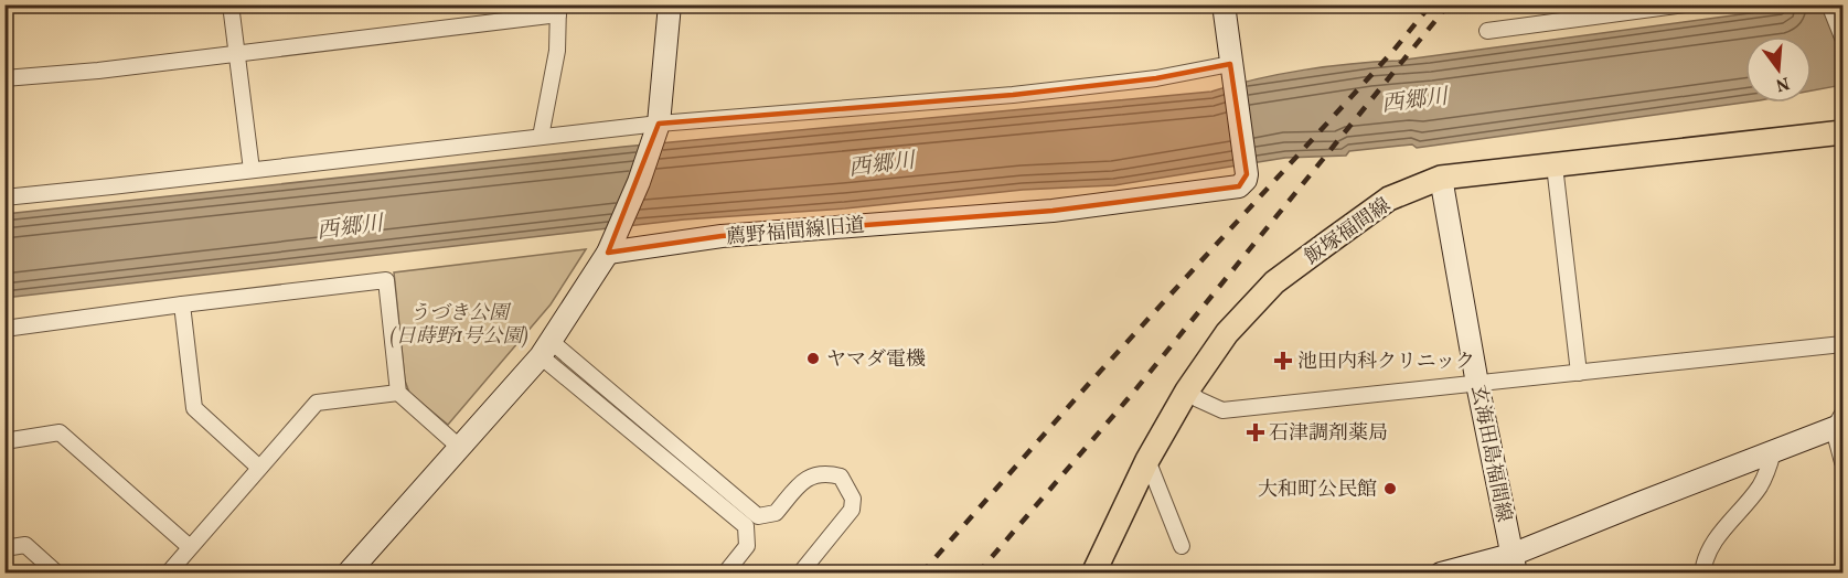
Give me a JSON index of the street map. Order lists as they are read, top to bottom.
{
  "streets": {
    "main road": ["飯塚福間線"],
    "street": ["薦野福間線旧道", "玄海田島福間線"]
  },
  "crossings": [
    ["飯塚福間線", "玄海田島福間線"]
  ],
  "water": ["西郷川"],
  "parks": ["うづき公園 (日蒔野1号公園)"],
  "places": {
    "other": ["ヤマダ電機", "大和町公民館"],
    "health": ["池田内科クリニック", "石津調剤薬局"]
  },
  "north": "bottom"
}
